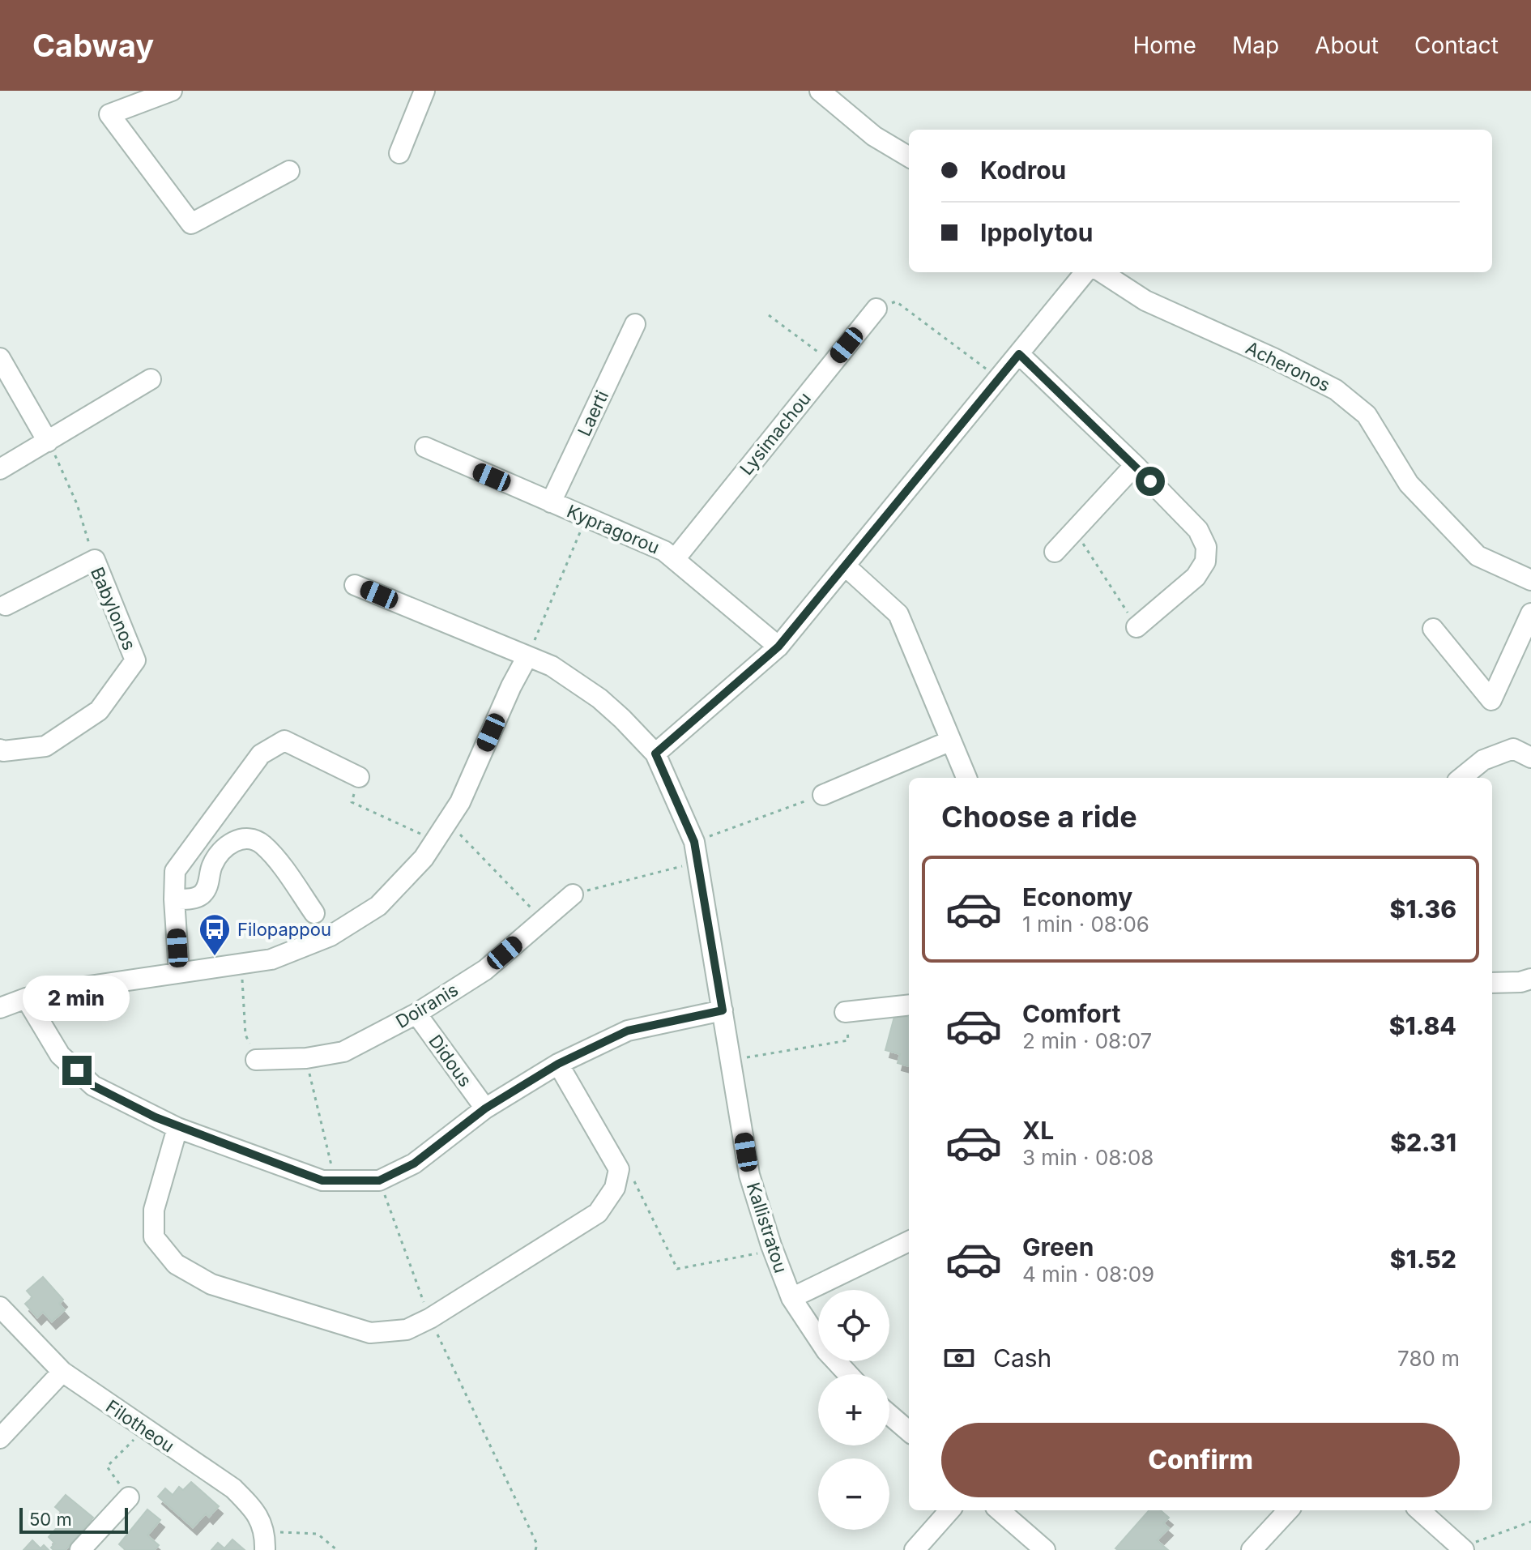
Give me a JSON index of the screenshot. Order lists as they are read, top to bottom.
{
  "streets": {
    "street": [
      "Acheronos",
      "Laerti",
      "Lysimachou",
      "Kypragorou",
      "Babylonos",
      "Doiranis",
      "Didous",
      "Kallistratou",
      "Filotheou"
    ]
  },
  "crossings": [
    ["Laerti", "Kypragorou"],
    ["Lysimachou", "Kypragorou"],
    ["Doiranis", "Didous"]
  ],
  "places": {
    "bus stop": ["Filopappou"]
  },
  "scale_bar": "50 m",
  "page": {
    "header": "Cabway",
    "nav": [
      "Home",
      "Map",
      "About",
      "Contact"
    ],
    "banner": ["Kodrou", "Ippolytou"],
    "heading": "Choose a ride",
    "list": [
      {
        "name": "Economy",
        "note": "1 min · 08:06",
        "value": "$1.36"
      },
      {
        "name": "Comfort",
        "note": "2 min · 08:07",
        "value": "$1.84"
      },
      {
        "name": "XL",
        "note": "3 min · 08:08",
        "value": "$2.31"
      },
      {
        "name": "Green",
        "note": "4 min · 08:09",
        "value": "$1.52"
      }
    ],
    "bubble": "2 min",
    "map_buttons": ["+", "−"],
    "pay": ["Cash", "780 m"],
    "buttons": "Confirm",
    "scale": "50 m"
  }
}
